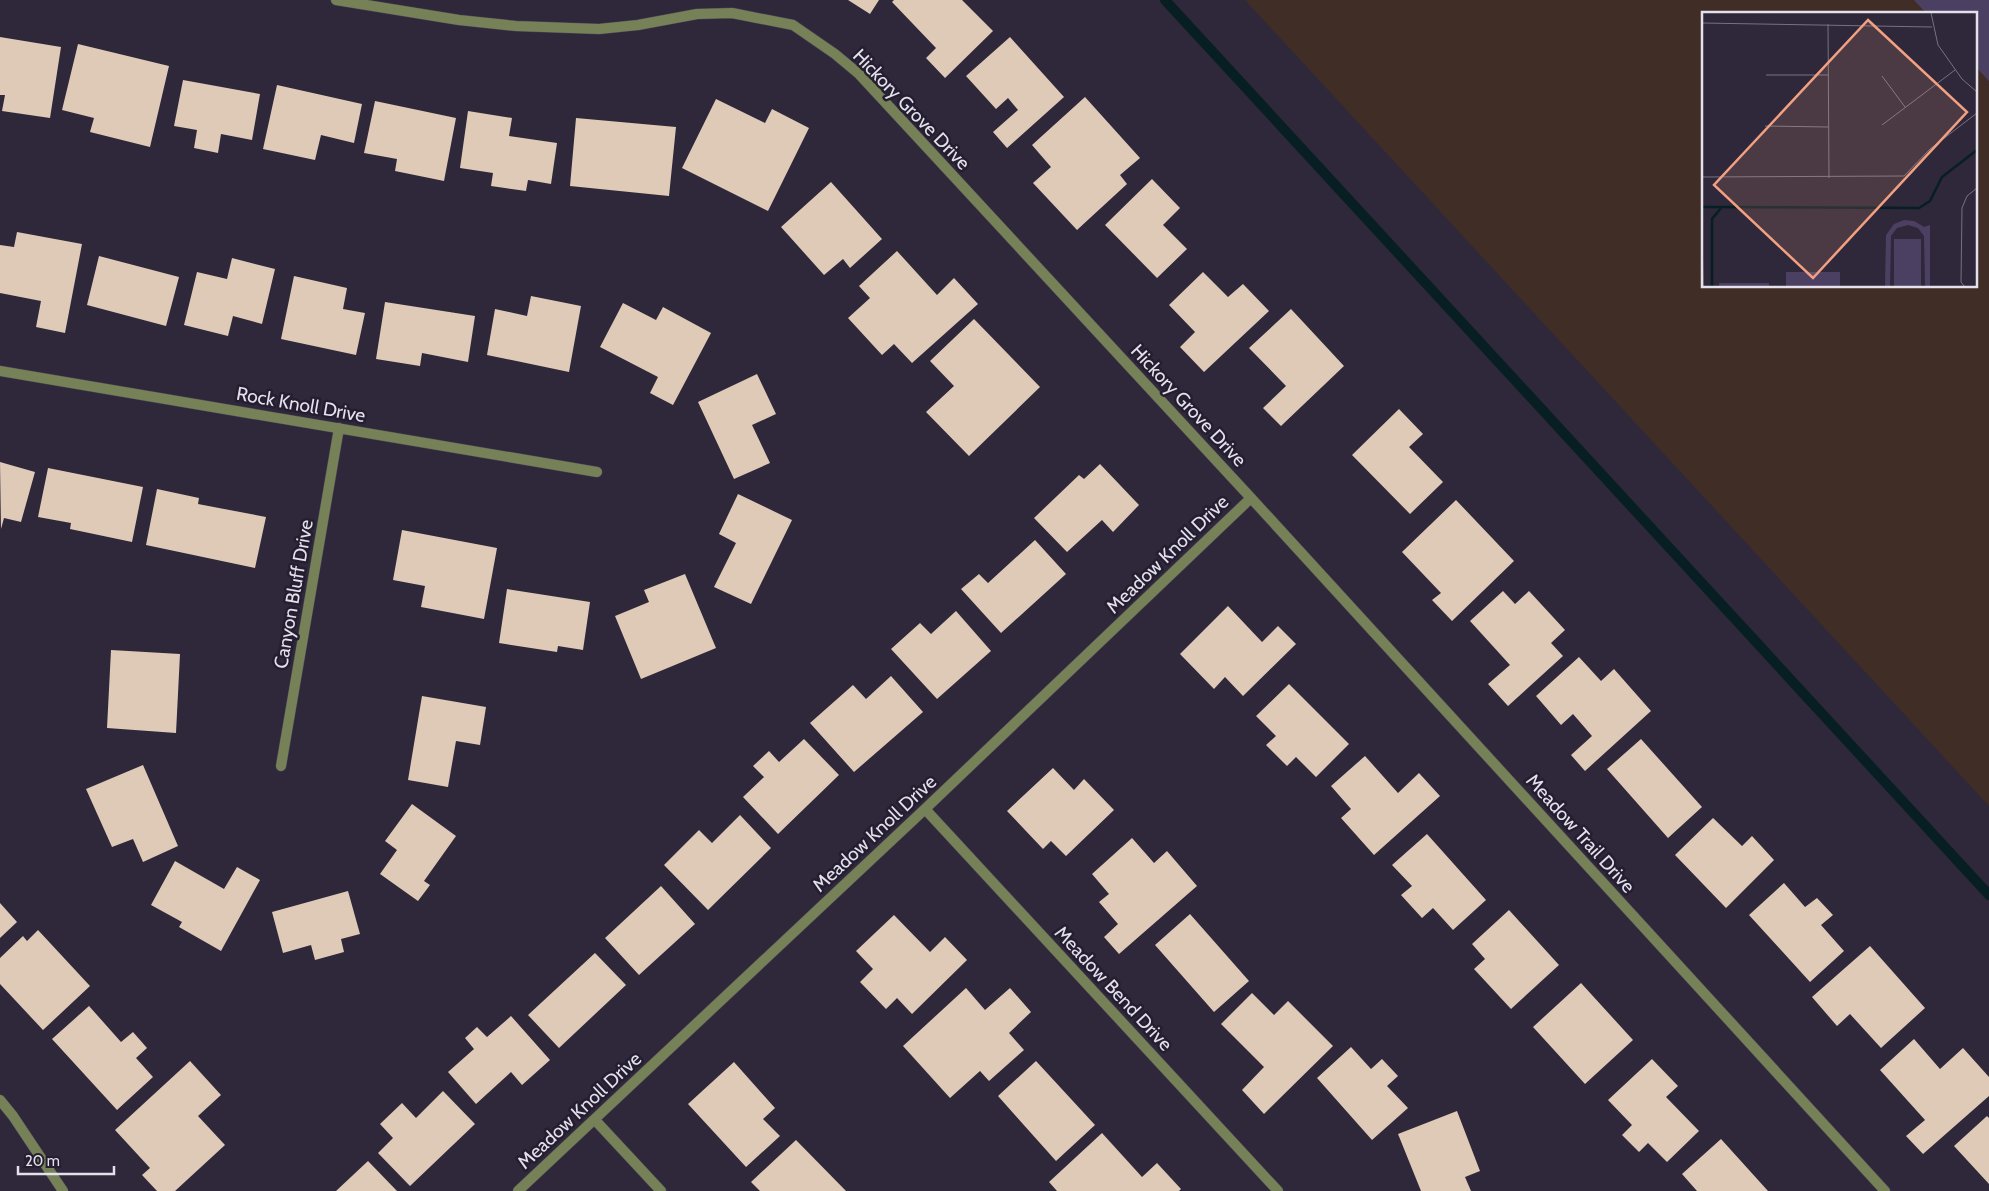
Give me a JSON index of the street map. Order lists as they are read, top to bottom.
{
  "streets": {
    "street": [
      "Hickory Grove Drive",
      "Rock Knoll Drive",
      "Meadow Knoll Drive",
      "Canyon Bluff Drive",
      "Meadow Trail Drive",
      "Meadow Bend Drive"
    ]
  },
  "crossings": [
    ["Hickory Grove Drive", "Meadow Knoll Drive"],
    ["Hickory Grove Drive", "Meadow Trail Drive"],
    ["Rock Knoll Drive", "Canyon Bluff Drive"],
    ["Meadow Knoll Drive", "Meadow Trail Drive"],
    ["Meadow Knoll Drive", "Meadow Bend Drive"]
  ],
  "scale_bar": "20 m"
}
